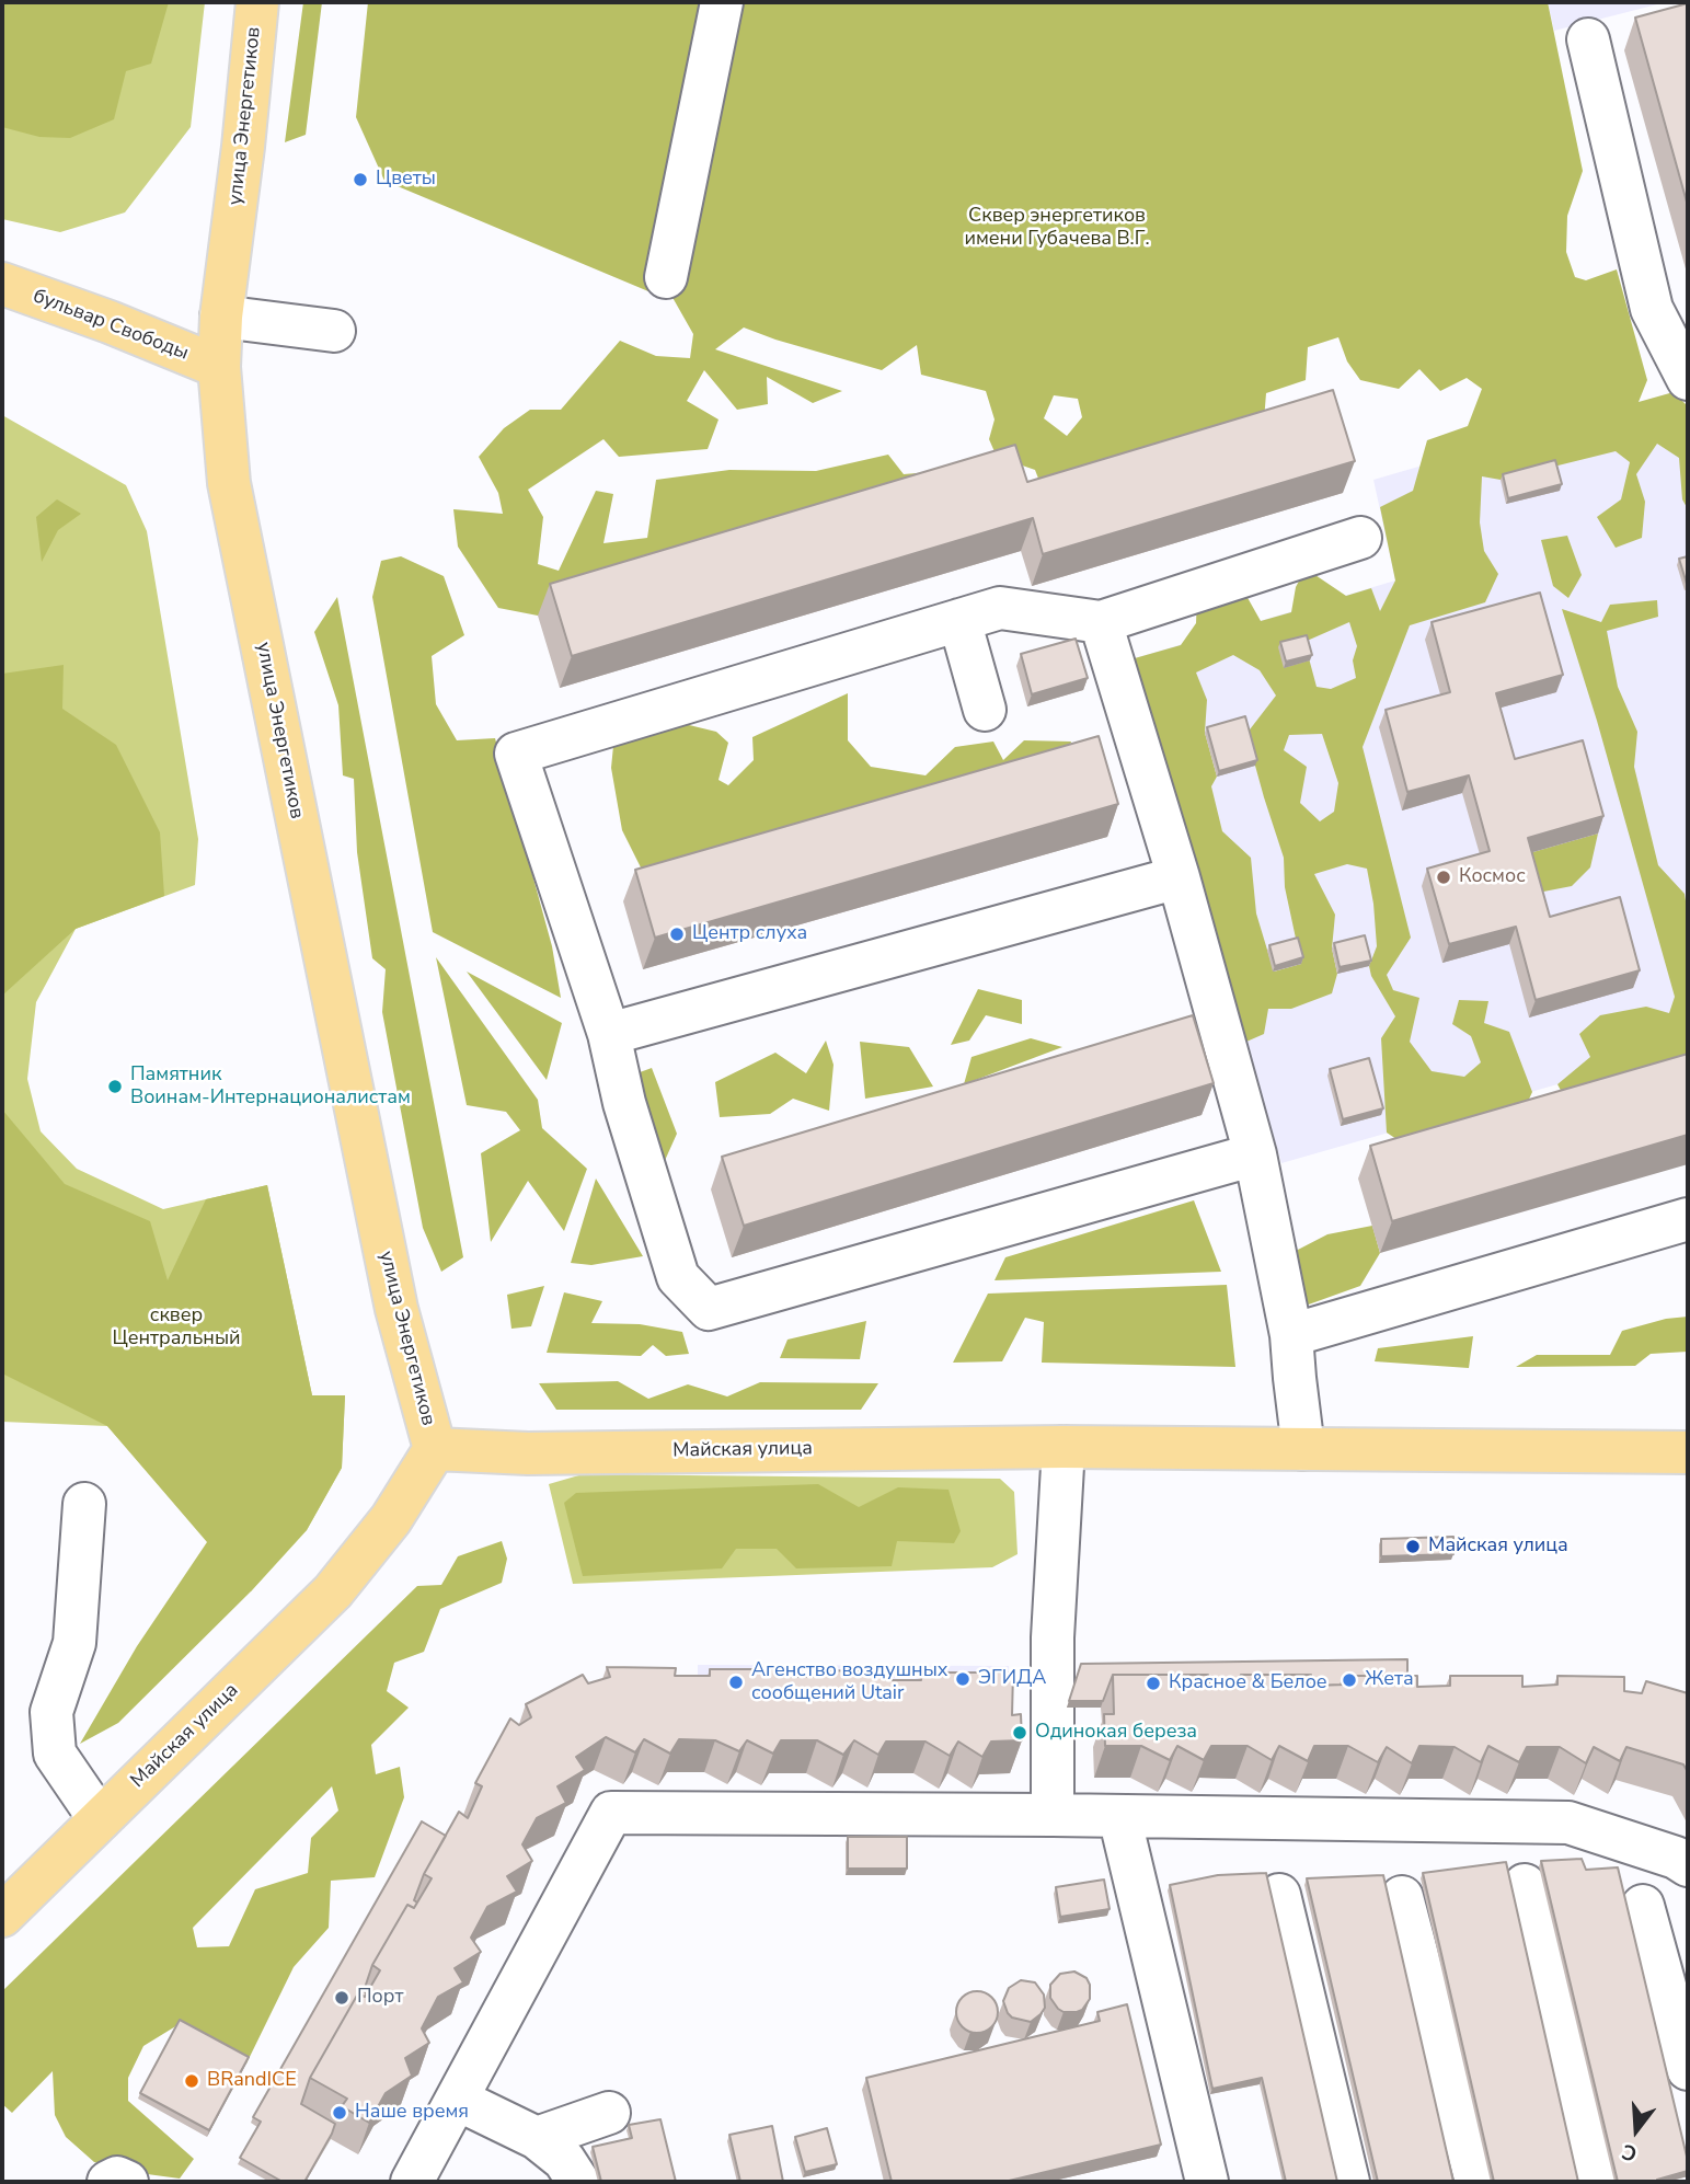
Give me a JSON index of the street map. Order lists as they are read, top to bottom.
{
  "streets": {
    "main road": ["улица Энергетиков", "бульвар Свободы", "Майская улица"]
  },
  "crossings": [
    ["улица Энергетиков", "бульвар Свободы"],
    ["улица Энергетиков", "Майская улица"]
  ],
  "parks": ["Сквер энергетиков имени Губачева В.Г.", "сквер Центральный"],
  "places": [
    "Цветы",
    "Космос",
    "Центр слуха",
    "Памятник Воинам-Интернационалистам",
    "Майская улица",
    "ЭГИДА",
    "Жета",
    "Агенство воздушных сообщений Utair",
    "Красное & Белое",
    "Одинокая береза",
    "Порт",
    "BRandICE",
    "Наше время"
  ],
  "north": "bottom"
}
